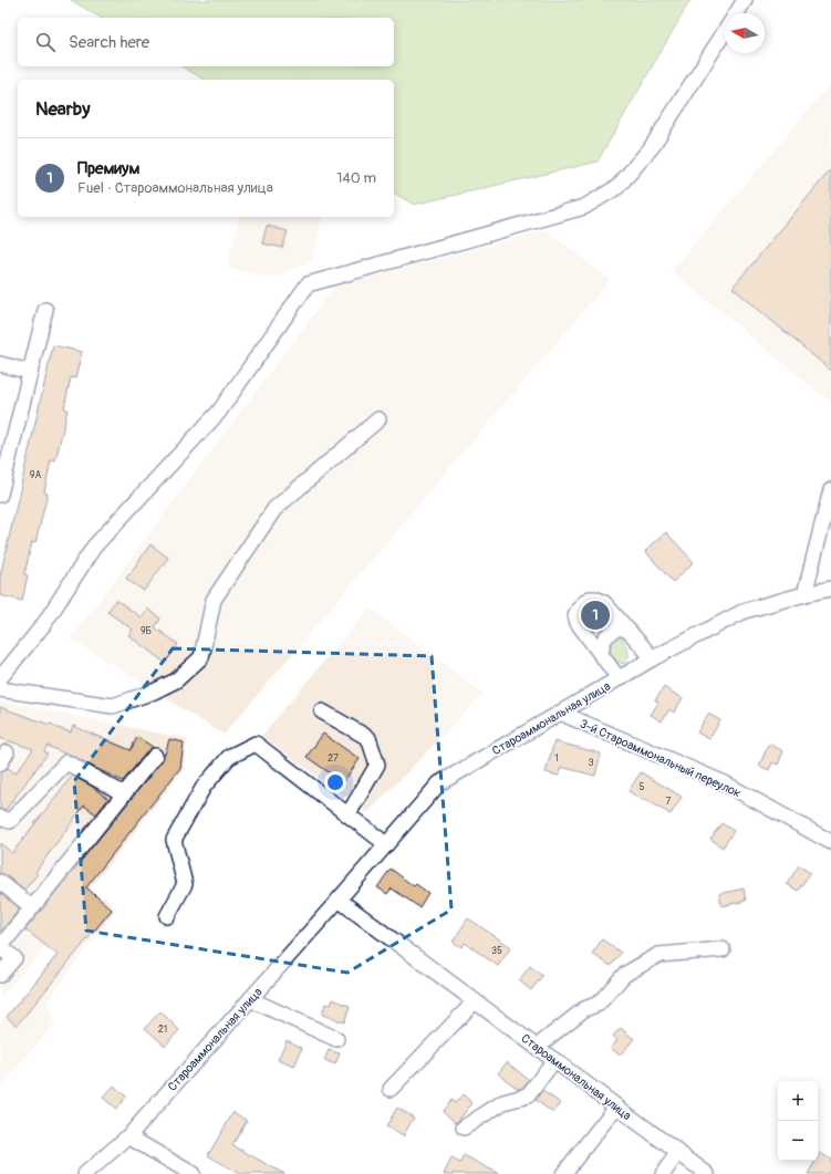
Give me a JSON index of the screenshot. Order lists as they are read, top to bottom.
{
  "streets": {
    "street": ["Староаммональная улица", "3-й Староаммональный переулок"]
  },
  "crossings": [
    ["Староаммональная улица", "3-й Староаммональный переулок"]
  ],
  "house_numbers": [
    "9А",
    "9Б",
    "27",
    "1",
    "3",
    "5",
    "7",
    "35",
    "21"
  ],
  "north": "left",
  "page": {
    "search": "Search here",
    "heading": "Nearby",
    "list": [
      {
        "mark": "1",
        "name": "Премиум",
        "note": "Fuel · Староаммональная улица",
        "value": "140 m"
      }
    ],
    "pins": "1",
    "map_buttons": ["+", "−"]
  }
}
